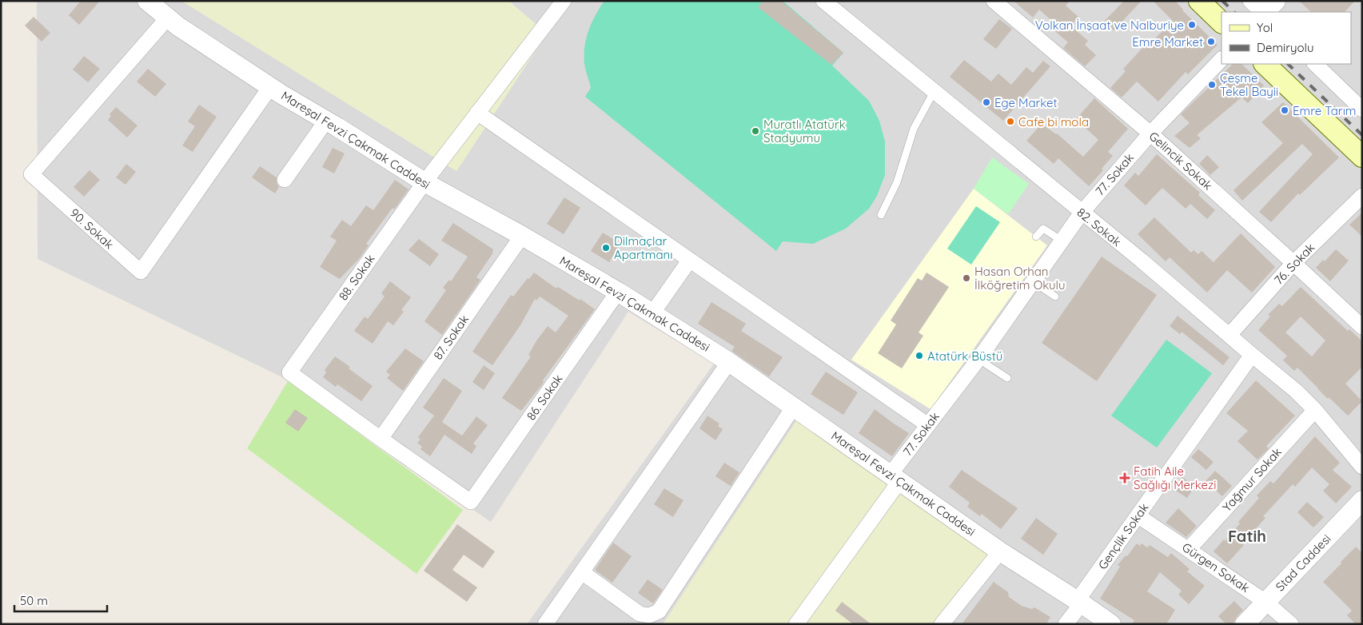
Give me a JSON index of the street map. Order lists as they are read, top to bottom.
{
  "streets": {
    "street": [
      "Mareşal Fevzi Çakmak Caddesi",
      "Gelincik Sokak",
      "77. Sokak",
      "82. Sokak",
      "90. Sokak",
      "76. Sokak",
      "88. Sokak",
      "87. Sokak",
      "86. Sokak",
      "Yağmur Sokak",
      "Gençlik Sokak",
      "Stad Caddesi",
      "Gürgen Sokak"
    ]
  },
  "crossings": [
    ["Mareşal Fevzi Çakmak Caddesi", "77. Sokak"],
    ["Mareşal Fevzi Çakmak Caddesi", "90. Sokak"],
    ["Mareşal Fevzi Çakmak Caddesi", "88. Sokak"],
    ["Mareşal Fevzi Çakmak Caddesi", "87. Sokak"],
    ["Mareşal Fevzi Çakmak Caddesi", "86. Sokak"],
    ["Mareşal Fevzi Çakmak Caddesi", "Gençlik Sokak"],
    ["Gelincik Sokak", "77. Sokak"],
    ["Gelincik Sokak", "76. Sokak"],
    ["77. Sokak", "82. Sokak"],
    ["82. Sokak", "76. Sokak"],
    ["82. Sokak", "Yağmur Sokak"],
    ["82. Sokak", "Gençlik Sokak"],
    ["88. Sokak", "87. Sokak"],
    ["88. Sokak", "86. Sokak"],
    ["87. Sokak", "86. Sokak"],
    ["Yağmur Sokak", "Gürgen Sokak"],
    ["Gençlik Sokak", "Gürgen Sokak"],
    ["Stad Caddesi", "Gürgen Sokak"]
  ],
  "districts": ["Fatih"],
  "places": {
    "other": [
      "Volkan İnşaat ve Nalburiye",
      "Emre Market",
      "Çeşme Tekel Bayii",
      "Ege Market",
      "Emre Tarım",
      "Cafe bi mola",
      "Muratlı Atatürk Stadyumu",
      "Dilmaçlar Apartmanı",
      "Hasan Orhan İlköğretim Okulu",
      "Atatürk Büstü"
    ],
    "health": ["Fatih Aile Sağlığı Merkezi"]
  },
  "legend": ["Yol", "Demiryolu"],
  "scale_bar": "50 m"
}
